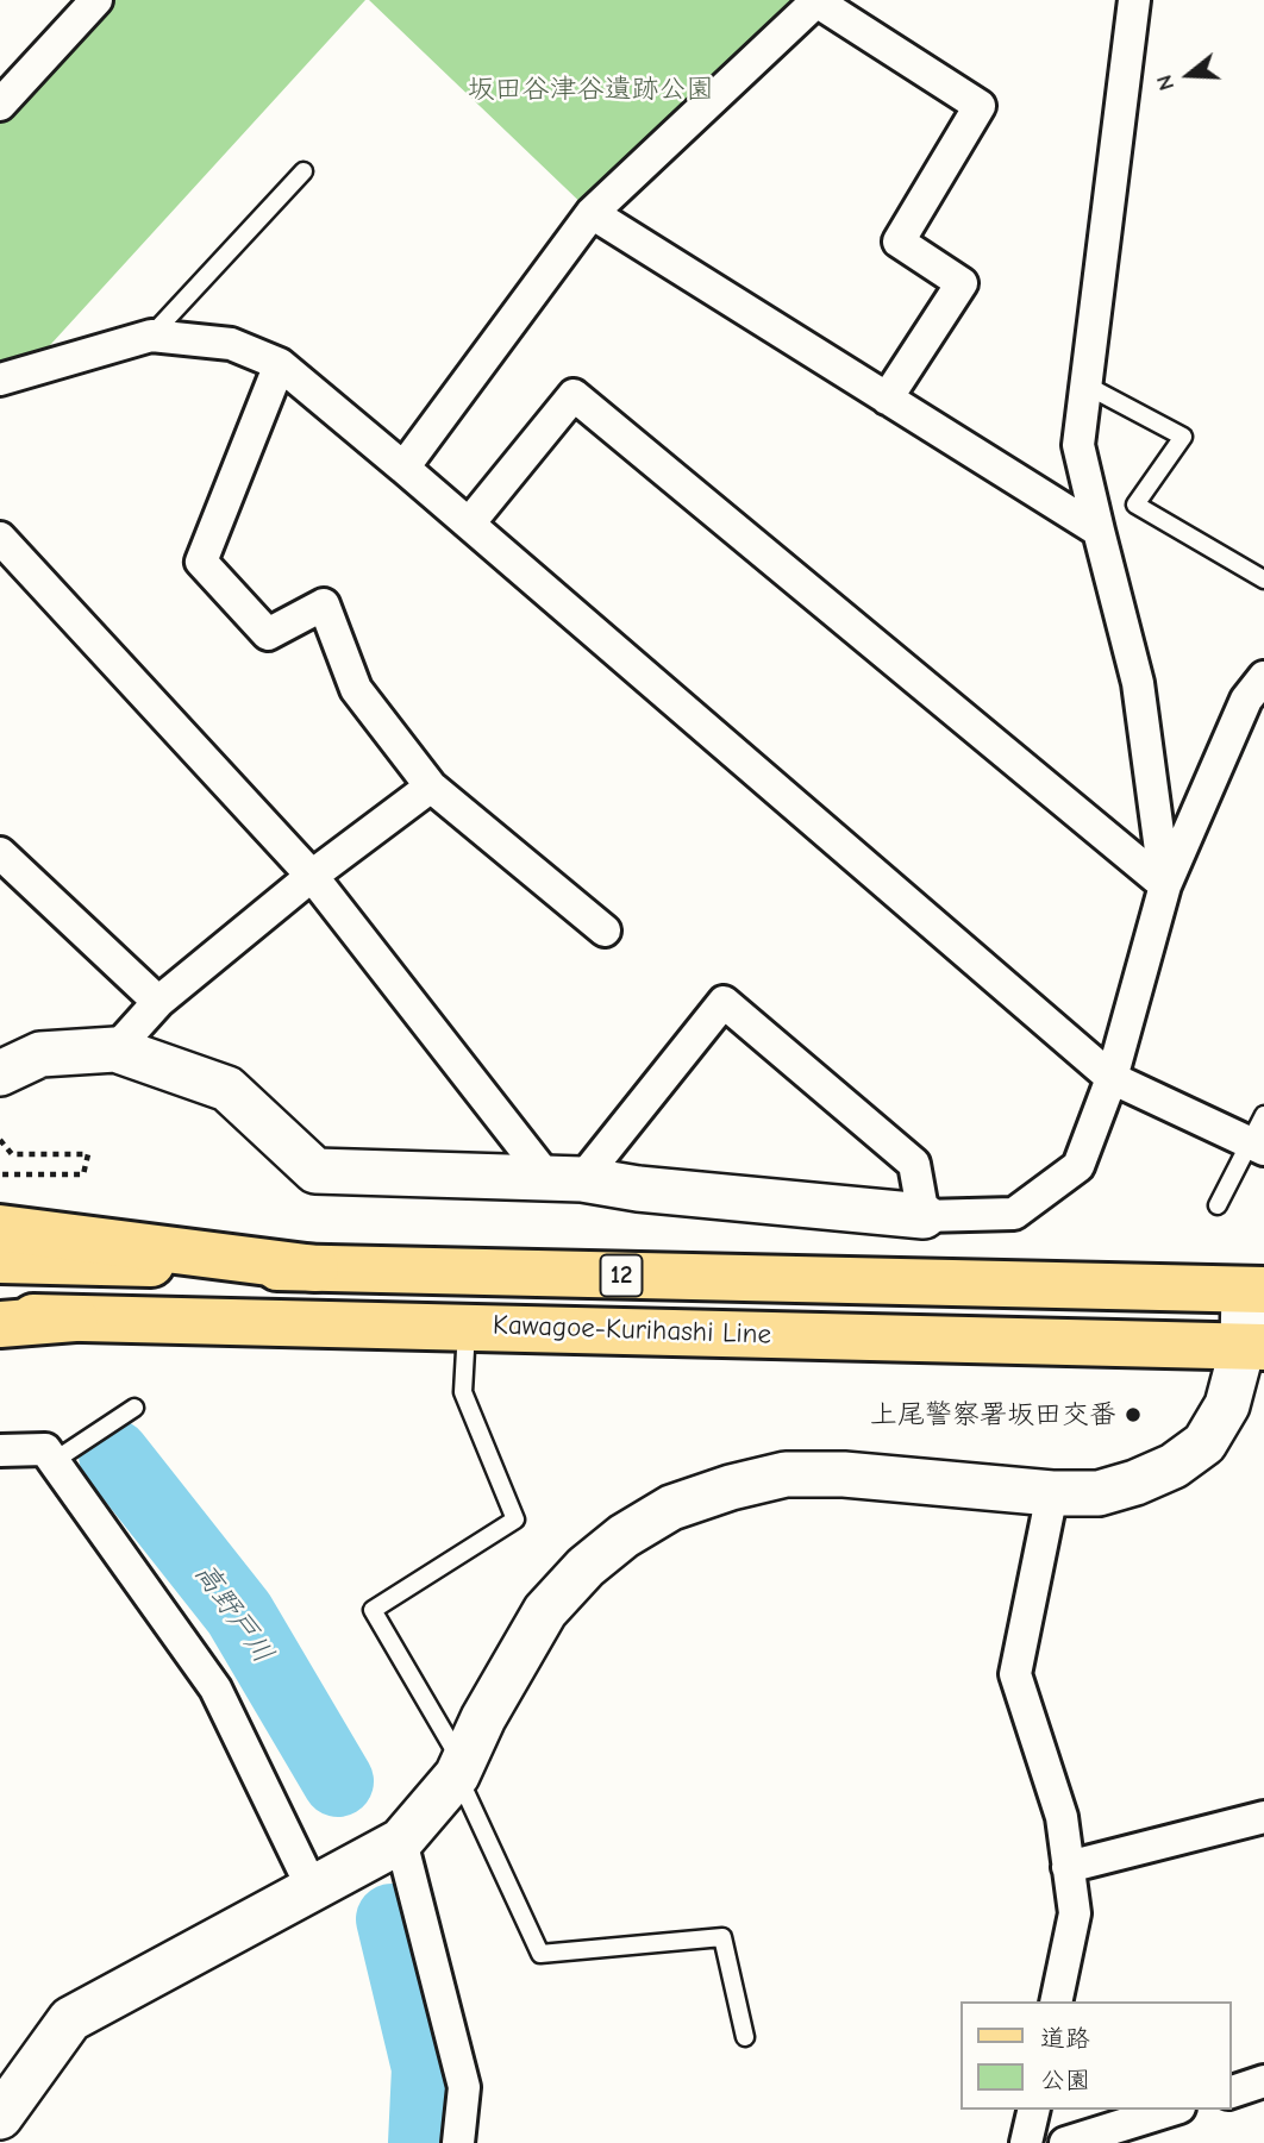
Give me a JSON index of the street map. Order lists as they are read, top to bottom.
{
  "streets": {
    "main road": ["12", "Kawagoe-Kurihashi Line"]
  },
  "water": ["高野戸川"],
  "parks": ["坂田谷津谷遺跡公園"],
  "places": ["上尾警察署坂田交番"],
  "legend": ["道路", "公園"],
  "north": "left"
}
